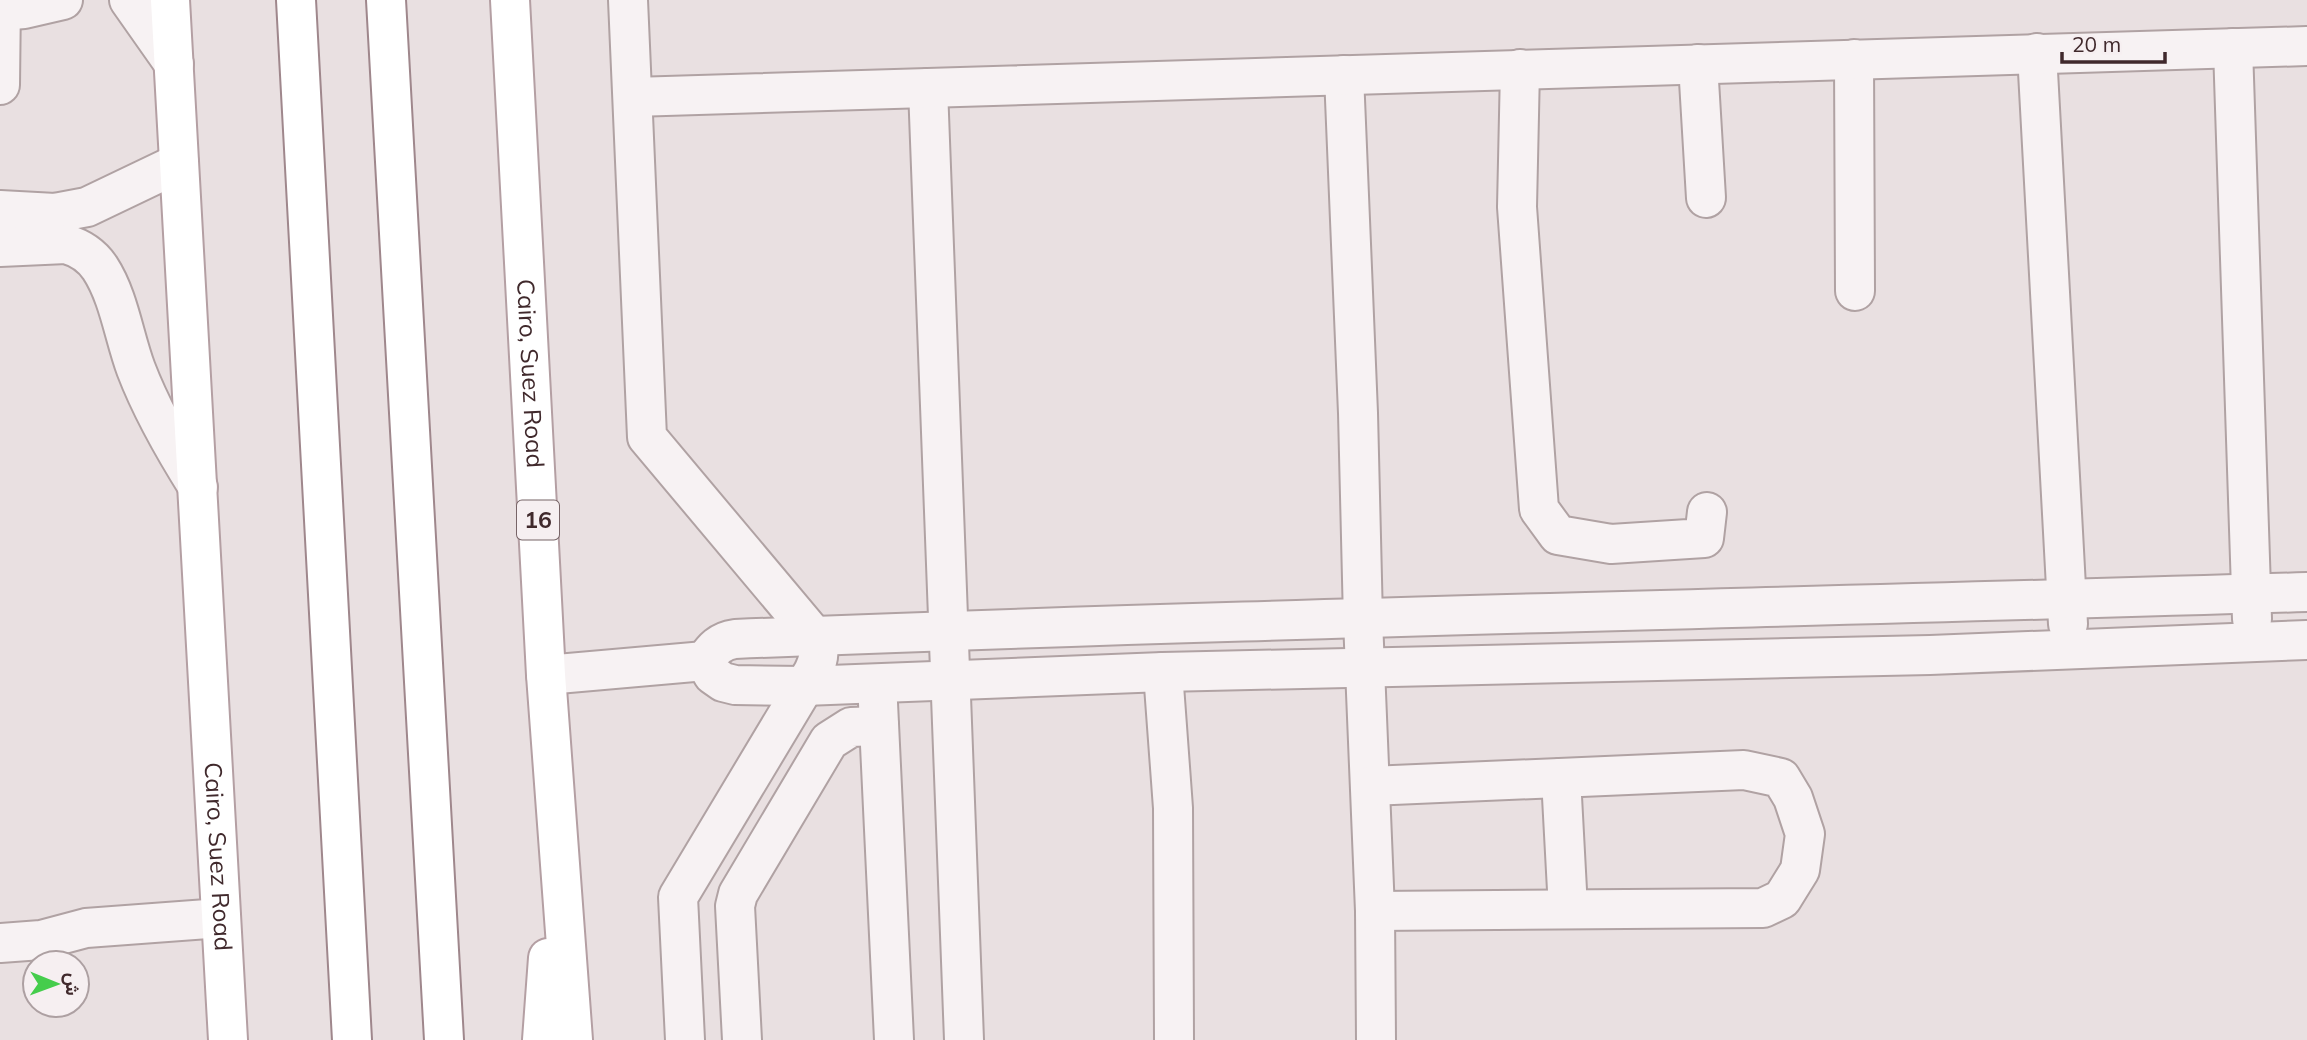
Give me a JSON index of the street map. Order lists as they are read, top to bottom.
{
  "streets": {
    "main road": ["Cairo, Suez Road", "16"]
  },
  "scale_bar": "20 m",
  "north": "right"
}
